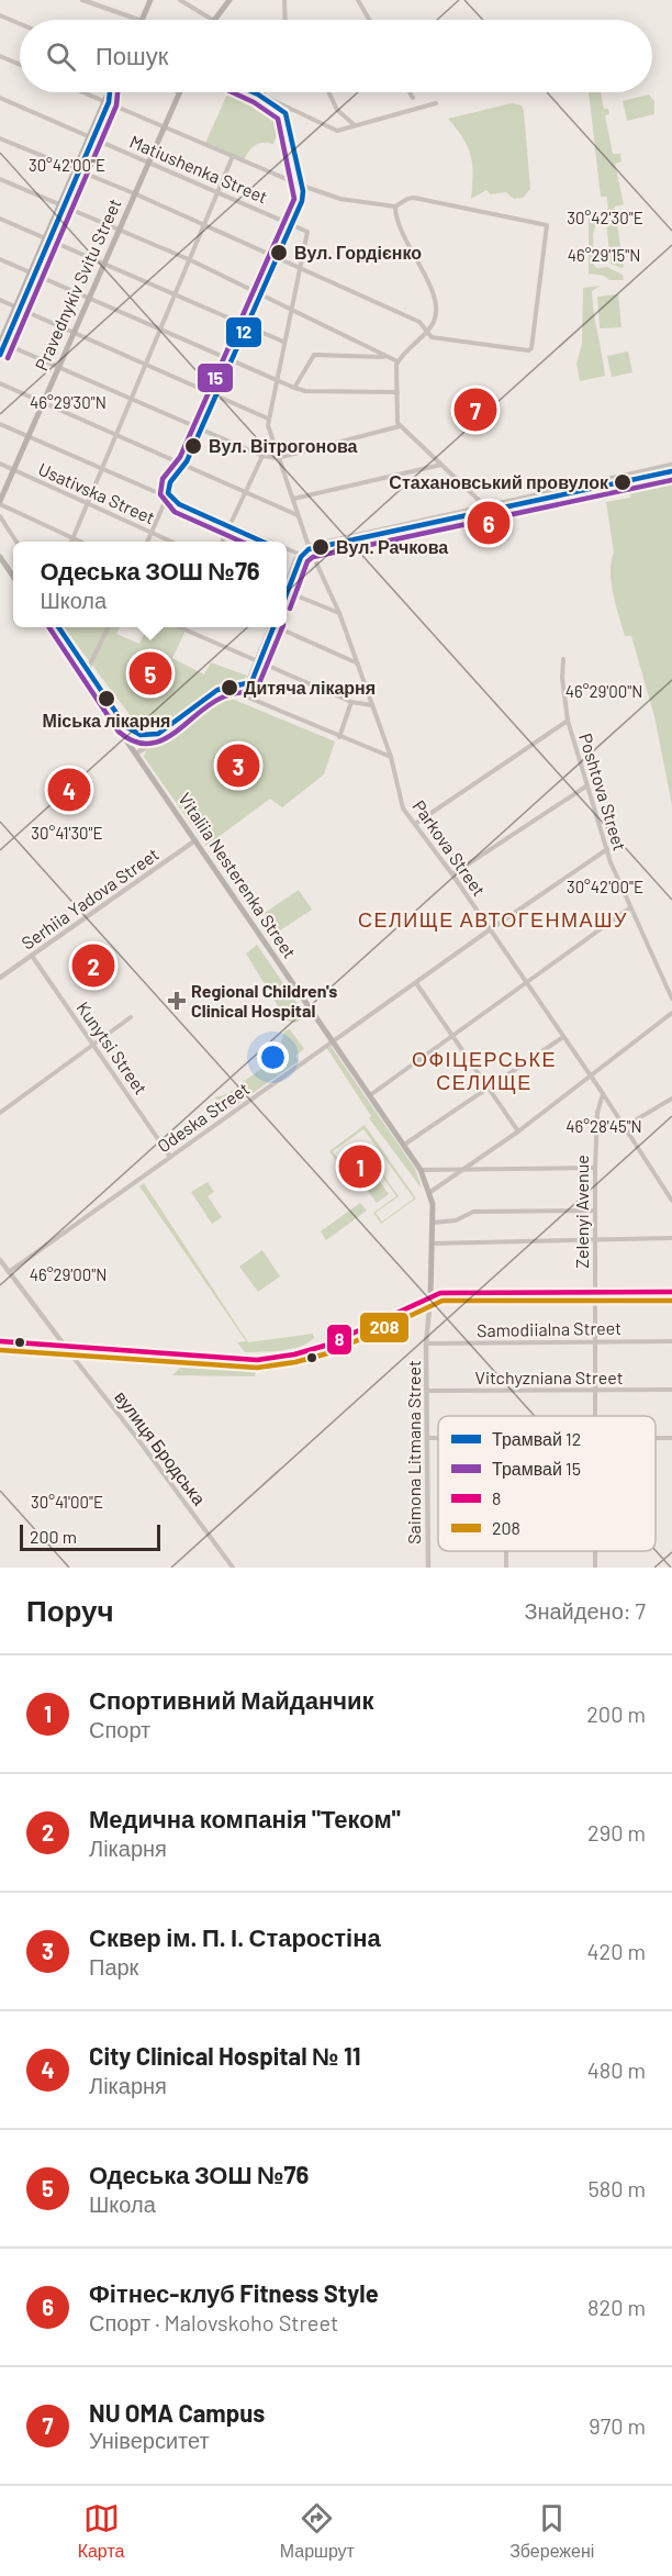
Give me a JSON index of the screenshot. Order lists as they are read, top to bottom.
{
  "streets": {
    "main road": ["Pravednykiv Svitu Street", "Vitaliia Nesterenka Street"],
    "street": [
      "Matiushenka Street",
      "Usativska Street",
      "Poshtova Street",
      "Parkova Street",
      "Serhiia Yadova Street",
      "Kunytsi Street",
      "Odeska Street",
      "Zelenyi Avenue",
      "Samodiialna Street",
      "Vitchyzniana Street",
      "вулиця Бродська",
      "Saimona Litmana Street"
    ]
  },
  "crossings": [
    ["Matiushenka Street", "Pravednykiv Svitu Street"],
    ["Pravednykiv Svitu Street", "Usativska Street"],
    ["Poshtova Street", "Odeska Street"],
    ["Parkova Street", "Odeska Street"],
    ["Parkova Street", "Zelenyi Avenue"],
    ["Vitaliia Nesterenka Street", "Serhiia Yadova Street"],
    ["Vitaliia Nesterenka Street", "Odeska Street"],
    ["Vitaliia Nesterenka Street", "Saimona Litmana Street"],
    ["Serhiia Yadova Street", "Kunytsi Street"],
    ["Kunytsi Street", "Odeska Street"],
    ["Zelenyi Avenue", "Samodiialna Street"],
    ["Zelenyi Avenue", "Vitchyzniana Street"],
    ["Samodiialna Street", "Saimona Litmana Street"],
    ["Vitchyzniana Street", "Saimona Litmana Street"]
  ],
  "districts": ["СЕЛИЩЕ АВТОГЕНМАШУ", "ОФІЦЕРСЬКЕ СЕЛИЩЕ"],
  "places": {
    "other": [
      "Вул. Гордієнко",
      "Вул. Вітрогонова",
      "Стахановський провулок",
      "Вул. Рачкова",
      "Дитяча лікарня",
      "Міська лікарня"
    ],
    "health": ["Regional Children's Clinical Hospital"]
  },
  "lines": [
    "tram line 12",
    "tram line 15",
    "transit line 8",
    "transit line 208"
  ],
  "legend": [
    "Трамвай 12",
    "Трамвай 15",
    "8",
    "208"
  ],
  "scale_bar": "200 m",
  "page": {
    "search": "Пошук",
    "pins": [
      "7",
      "6",
      "5",
      "3",
      "4",
      "2",
      "1"
    ],
    "popup": ["Одеська ЗОШ №76", "Школа"],
    "scale": "200 m",
    "heading": ["Поруч", "Знайдено: 7"],
    "list": [
      {
        "mark": "1",
        "name": "Спортивний Майданчик",
        "note": "Спорт",
        "value": "200 m"
      },
      {
        "mark": "2",
        "name": "Медична компанія \"Теком\"",
        "note": "Лікарня",
        "value": "290 m"
      },
      {
        "mark": "3",
        "name": "Сквер ім. П. І. Старостіна",
        "note": "Парк",
        "value": "420 m"
      },
      {
        "mark": "4",
        "name": "City Clinical Hospital № 11",
        "note": "Лікарня",
        "value": "480 m"
      },
      {
        "mark": "5",
        "name": "Одеська ЗОШ №76",
        "note": "Школа",
        "value": "580 m"
      },
      {
        "mark": "6",
        "name": "Фітнес-клуб Fitness Style",
        "note": "Спорт · Malovskoho Street",
        "value": "820 m"
      },
      {
        "mark": "7",
        "name": "NU OMA Campus",
        "note": "Університет",
        "value": "970 m"
      }
    ],
    "nav": ["Карта", "Маршрут", "Збережені"]
  },
  "coordinates": [
    "30°42'00\"E",
    "30°42'30\"E",
    "46°29'15\"N",
    "46°29'30\"N",
    "46°29'00\"N",
    "30°41'30\"E",
    "46°28'45\"N",
    "30°41'00\"E"
  ]
}
